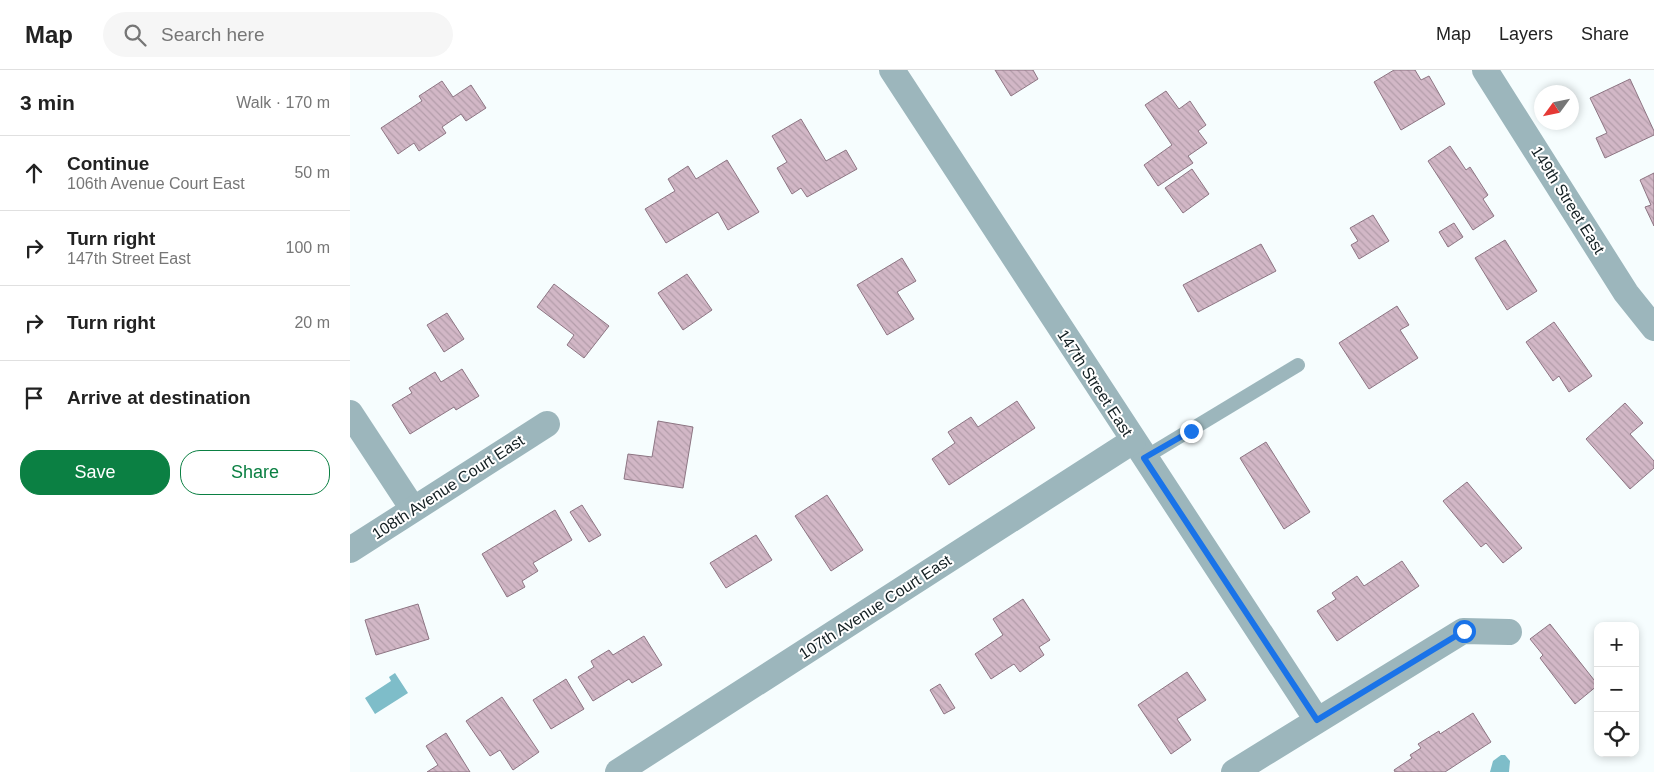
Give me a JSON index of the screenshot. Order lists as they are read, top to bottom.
{
  "streets": {
    "street": [
      "149th Street East",
      "147th Street East",
      "108th Avenue Court East",
      "107th Avenue Court East"
    ]
  },
  "crossings": [
    ["147th Street East", "107th Avenue Court East"]
  ],
  "north": "bottom left",
  "page": {
    "header": "Map",
    "search": "Search here",
    "nav": ["Map", "Layers", "Share"],
    "heading": ["3 min", "Walk · 170 m"],
    "list": [
      ["Continue", "106th Avenue Court East", "50 m"],
      ["Turn right", "147th Street East", "100 m"],
      ["Turn right", "20 m"],
      "Arrive at destination"
    ],
    "buttons": ["Save", "Share"],
    "map_buttons": ["+", "−"]
  }
}
